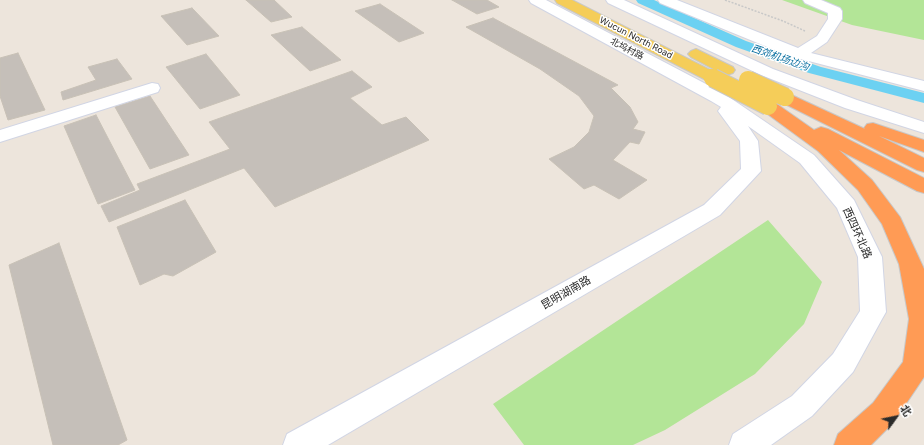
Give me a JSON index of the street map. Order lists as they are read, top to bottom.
{
  "streets": {
    "main road": ["Wucun North Road"],
    "street": ["北坞村路", "西四环北路", "昆明湖南路"]
  },
  "crossings": [
    ["Wucun North Road", "北坞村路"],
    ["Wucun North Road", "西四环北路"],
    ["Wucun North Road", "昆明湖南路"],
    ["北坞村路", "西四环北路"],
    ["北坞村路", "昆明湖南路"],
    ["西四环北路", "昆明湖南路"]
  ],
  "water": ["西郊机场边沟"],
  "north": "top right"
}
